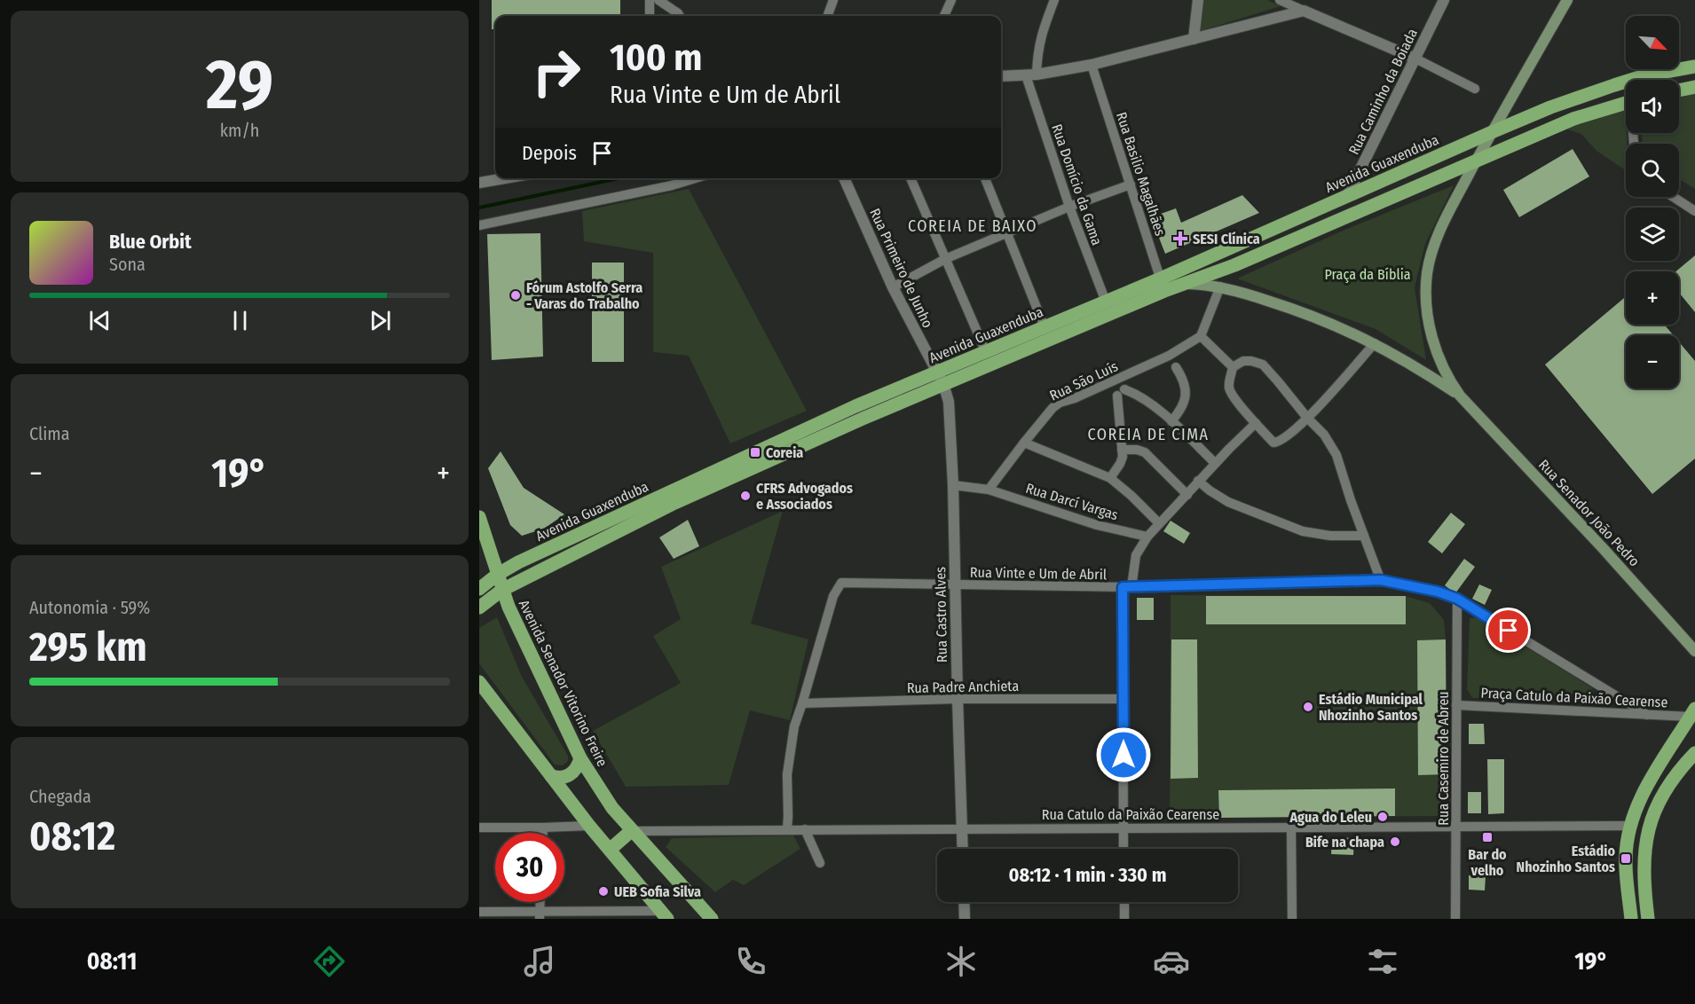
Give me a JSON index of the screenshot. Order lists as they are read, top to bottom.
{
  "streets": {
    "main road": ["Avenida Guaxenduba", "Rua Senador João Pedro", "Avenida Senador Vitorino Freire"],
    "street": [
      "Rua Caminho da Boiada",
      "Rua Basilio Magalhães",
      "Rua Domício da Gama",
      "Rua Primeiro de Junho",
      "Rua São Luís",
      "Rua Darcí Vargas",
      "Rua Vinte e Um de Abril",
      "Rua Castro Alves",
      "Rua Padre Anchieta",
      "Praça Catulo da Paixão Cearense",
      "Rua Casemiro de Abreu",
      "Rua Catulo da Paixão Cearense"
    ]
  },
  "crossings": [
    ["Rua Caminho da Boiada", "Avenida Guaxenduba"],
    ["Avenida Guaxenduba", "Rua Basilio Magalhães"],
    ["Avenida Guaxenduba", "Rua Domício da Gama"],
    ["Avenida Guaxenduba", "Rua Primeiro de Junho"],
    ["Avenida Guaxenduba", "Rua Senador João Pedro"],
    ["Avenida Guaxenduba", "Rua Castro Alves"],
    ["Avenida Guaxenduba", "Avenida Senador Vitorino Freire"],
    ["Rua Primeiro de Junho", "Rua Castro Alves"],
    ["Rua São Luís", "Rua Darcí Vargas"],
    ["Rua Vinte e Um de Abril", "Rua Castro Alves"],
    ["Rua Vinte e Um de Abril", "Rua Padre Anchieta"],
    ["Rua Vinte e Um de Abril", "Praça Catulo da Paixão Cearense"],
    ["Rua Vinte e Um de Abril", "Rua Casemiro de Abreu"],
    ["Rua Vinte e Um de Abril", "Rua Catulo da Paixão Cearense"],
    ["Rua Castro Alves", "Rua Padre Anchieta"],
    ["Rua Castro Alves", "Rua Catulo da Paixão Cearense"],
    ["Avenida Senador Vitorino Freire", "Rua Catulo da Paixão Cearense"],
    ["Praça Catulo da Paixão Cearense", "Rua Casemiro de Abreu"],
    ["Rua Casemiro de Abreu", "Rua Catulo da Paixão Cearense"]
  ],
  "districts": ["COREIA DE BAIXO", "COREIA DE CIMA"],
  "parks": ["Praça da Bíblia"],
  "places": {
    "health": ["SESI Clínica"],
    "other": [
      "Fórum Astolfo Serra - Varas do Trabalho",
      "CFRS Advogados e Associados",
      "Estádio Municipal Nhozinho Santos",
      "Agua do Leleu",
      "Bife na chapa",
      "UEB Sofia Silva"
    ],
    "transit": ["Coreia", "Bar do velho", "Estádio Nhozinho Santos"]
  },
  "north": "bottom right",
  "page": {
    "tile": [
      ["29", "km/h"],
      "Clima",
      ["Autonomia · 59%", "295 km"],
      ["Chegada", "08:12"]
    ],
    "map_buttons": ["+", "−"],
    "turn": ["100 m", "Rua Vinte e Um de Abril"],
    "then": "Depois",
    "song": ["Blue Orbit", "Sona"],
    "heat": ["−", "19°", "+"],
    "limit": "30",
    "trip": "08:12 · 1 min · 330 m",
    "tabs": ["08:11", "19°"]
  }
}
